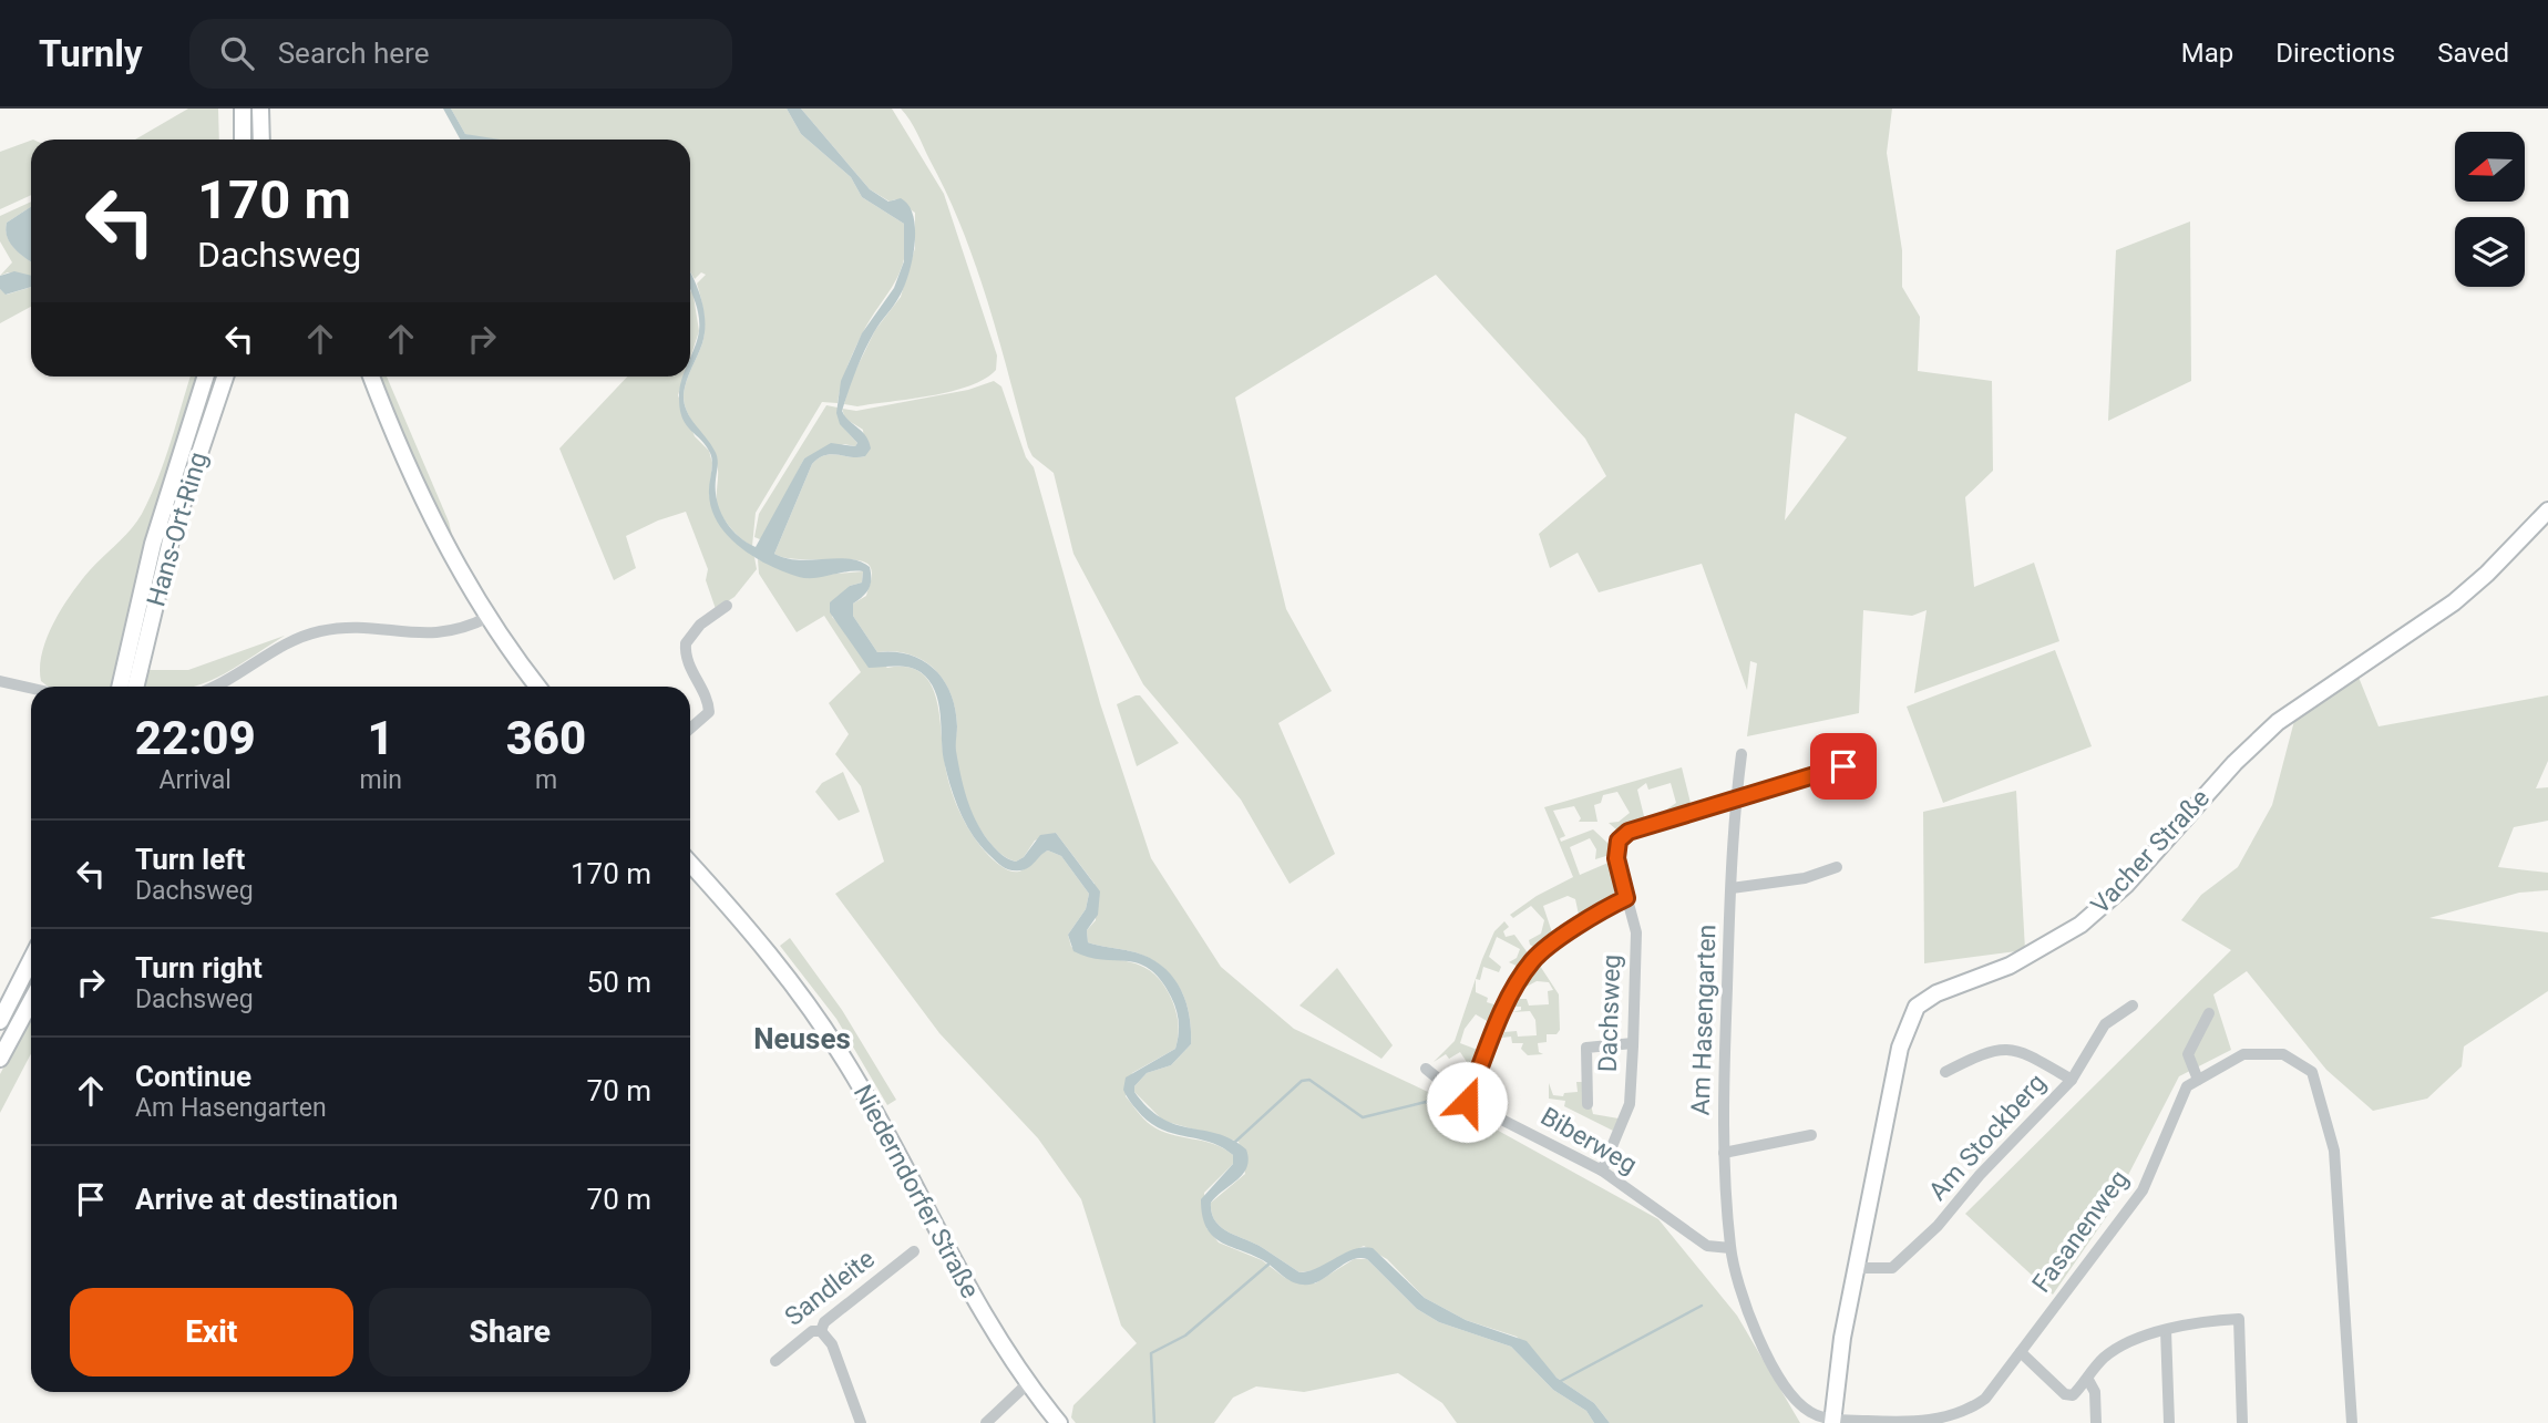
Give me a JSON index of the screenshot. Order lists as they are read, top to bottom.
{
  "streets": {
    "main road": ["Hans-Ort-Ring", "Vacher Straße", "Niederndorfer Straße"],
    "street": [
      "Dachsweg",
      "Am Hasengarten",
      "Am Stockberg",
      "Biberweg",
      "Fasanenweg",
      "Sandleite"
    ]
  },
  "crossings": [
    ["Vacher Straße", "Am Hasengarten"],
    ["Vacher Straße", "Am Stockberg"],
    ["Vacher Straße", "Fasanenweg"],
    ["Dachsweg", "Am Hasengarten"],
    ["Dachsweg", "Biberweg"],
    ["Am Hasengarten", "Biberweg"],
    ["Am Hasengarten", "Fasanenweg"]
  ],
  "districts": ["Neuses"],
  "north": "left",
  "page": {
    "header": "Turnly",
    "search": "Search here",
    "nav": ["Map", "Directions", "Saved"],
    "turn": ["170 m", "Dachsweg"],
    "eta": [
      "22:09",
      "Arrival",
      "1",
      "min",
      "360",
      "m"
    ],
    "list": [
      {
        "name": "Turn left",
        "note": "Dachsweg",
        "value": "170 m"
      },
      {
        "name": "Turn right",
        "note": "Dachsweg",
        "value": "50 m"
      },
      {
        "name": "Continue",
        "note": "Am Hasengarten",
        "value": "70 m"
      },
      {
        "name": "Arrive at destination",
        "value": "70 m"
      }
    ],
    "buttons": ["Exit", "Share"]
  }
}
